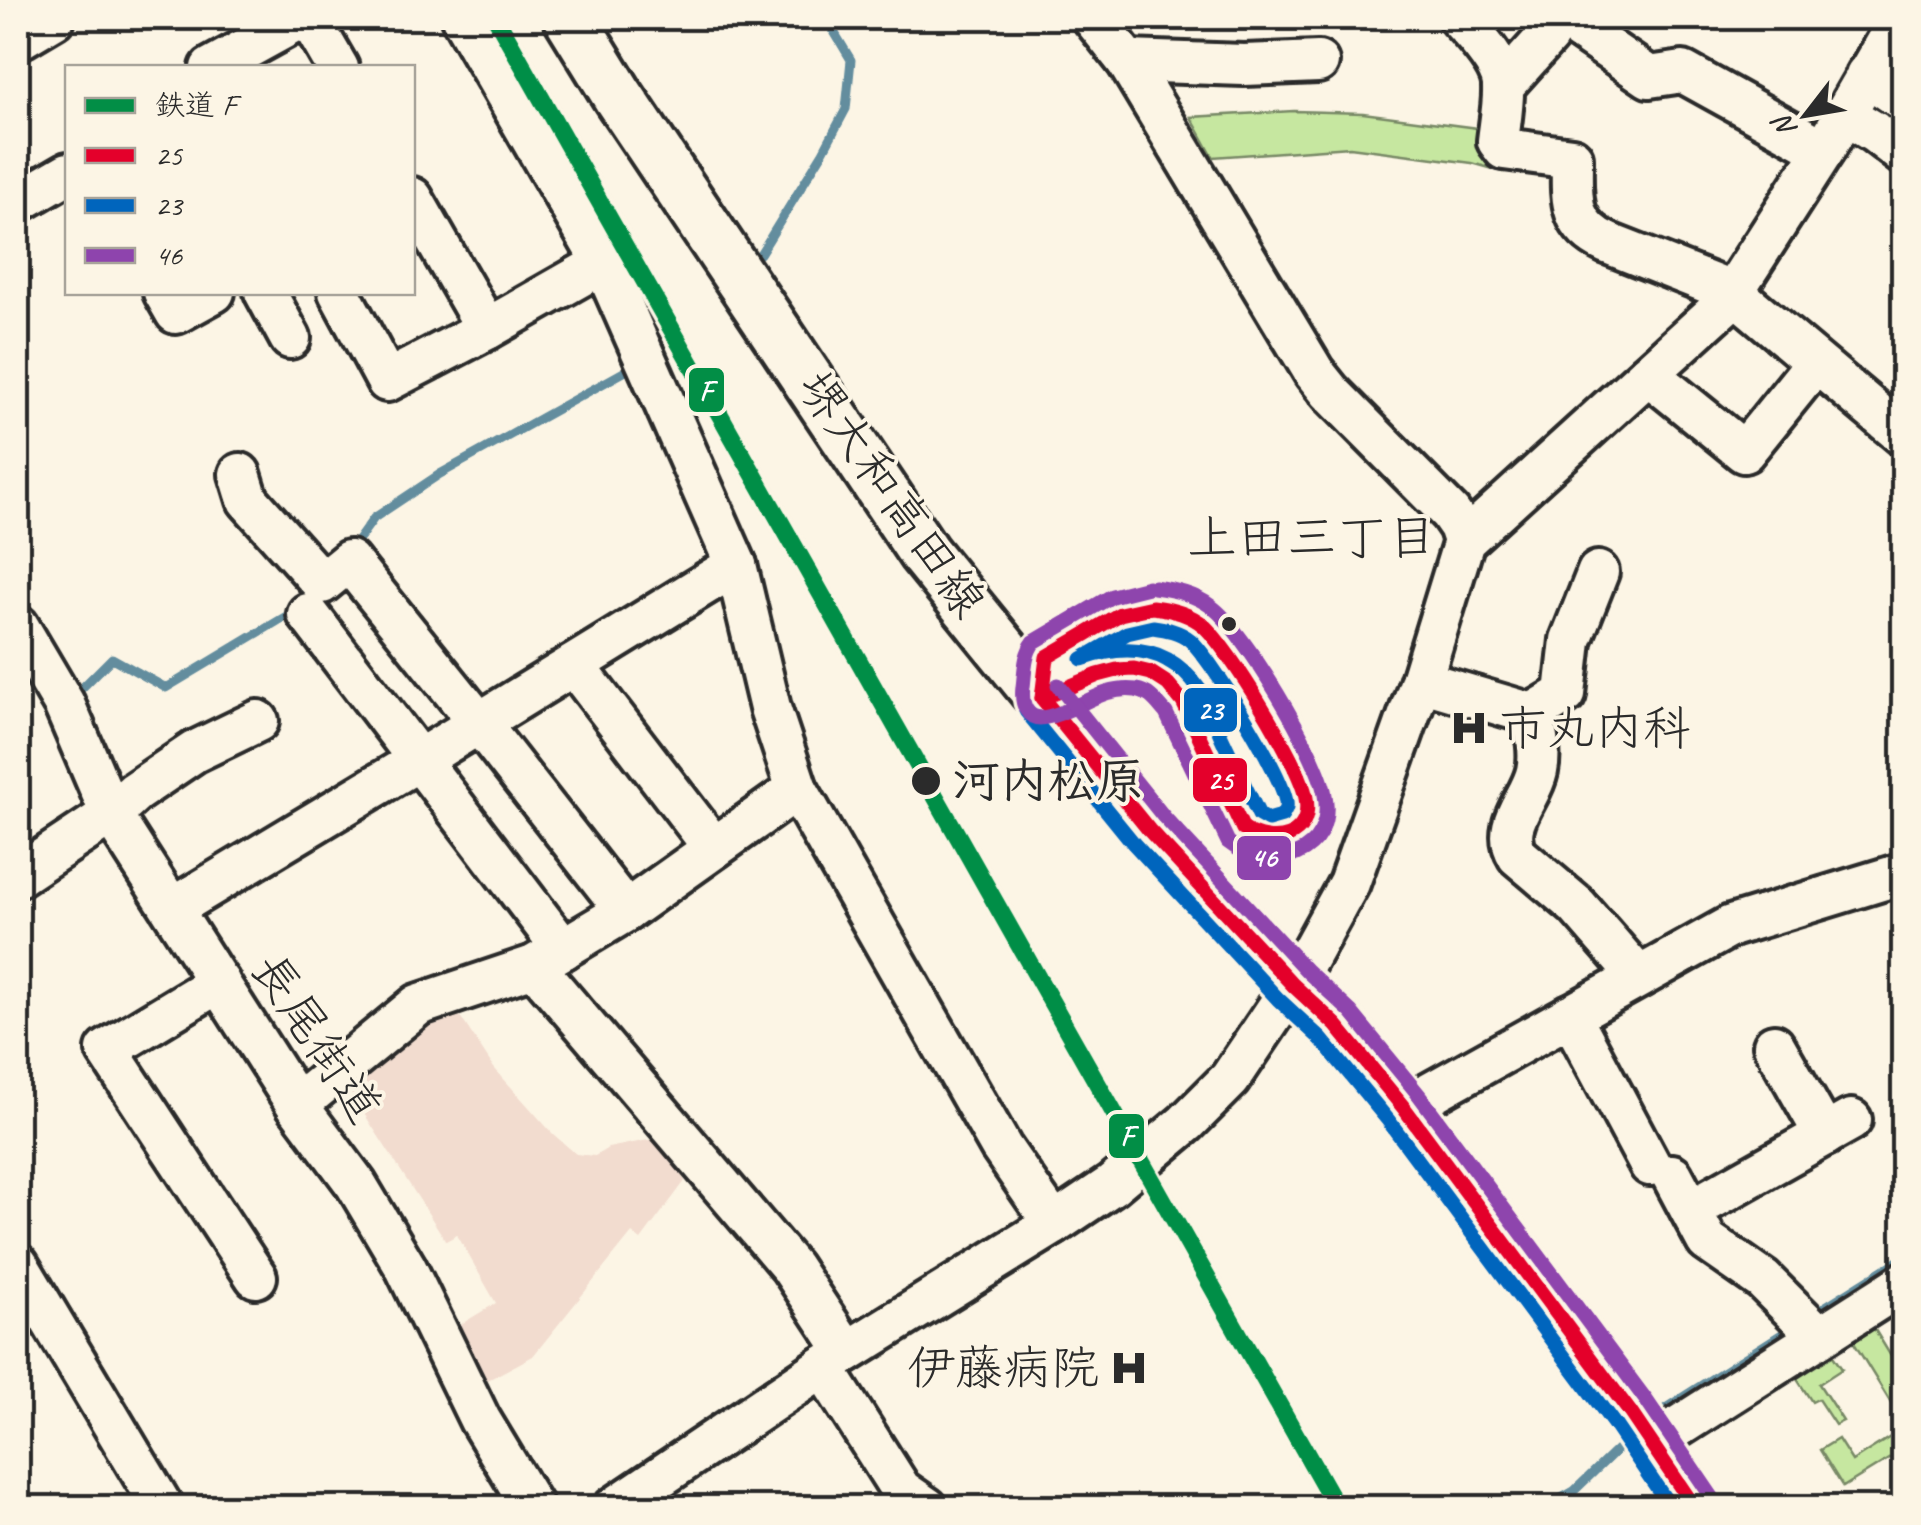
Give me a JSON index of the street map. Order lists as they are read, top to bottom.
{
  "streets": {
    "main road": ["堺大和高田線"],
    "street": ["長尾街道"]
  },
  "districts": ["上田三丁目"],
  "places": {
    "hospital": ["市丸内科", "伊藤病院"],
    "other": ["河内松原"]
  },
  "lines": [
    "rail line F",
    "transit line 46",
    "transit line 25",
    "transit line 23"
  ],
  "legend": [
    "鉄道 F",
    "25",
    "23",
    "46"
  ],
  "north": "bottom left"
}
